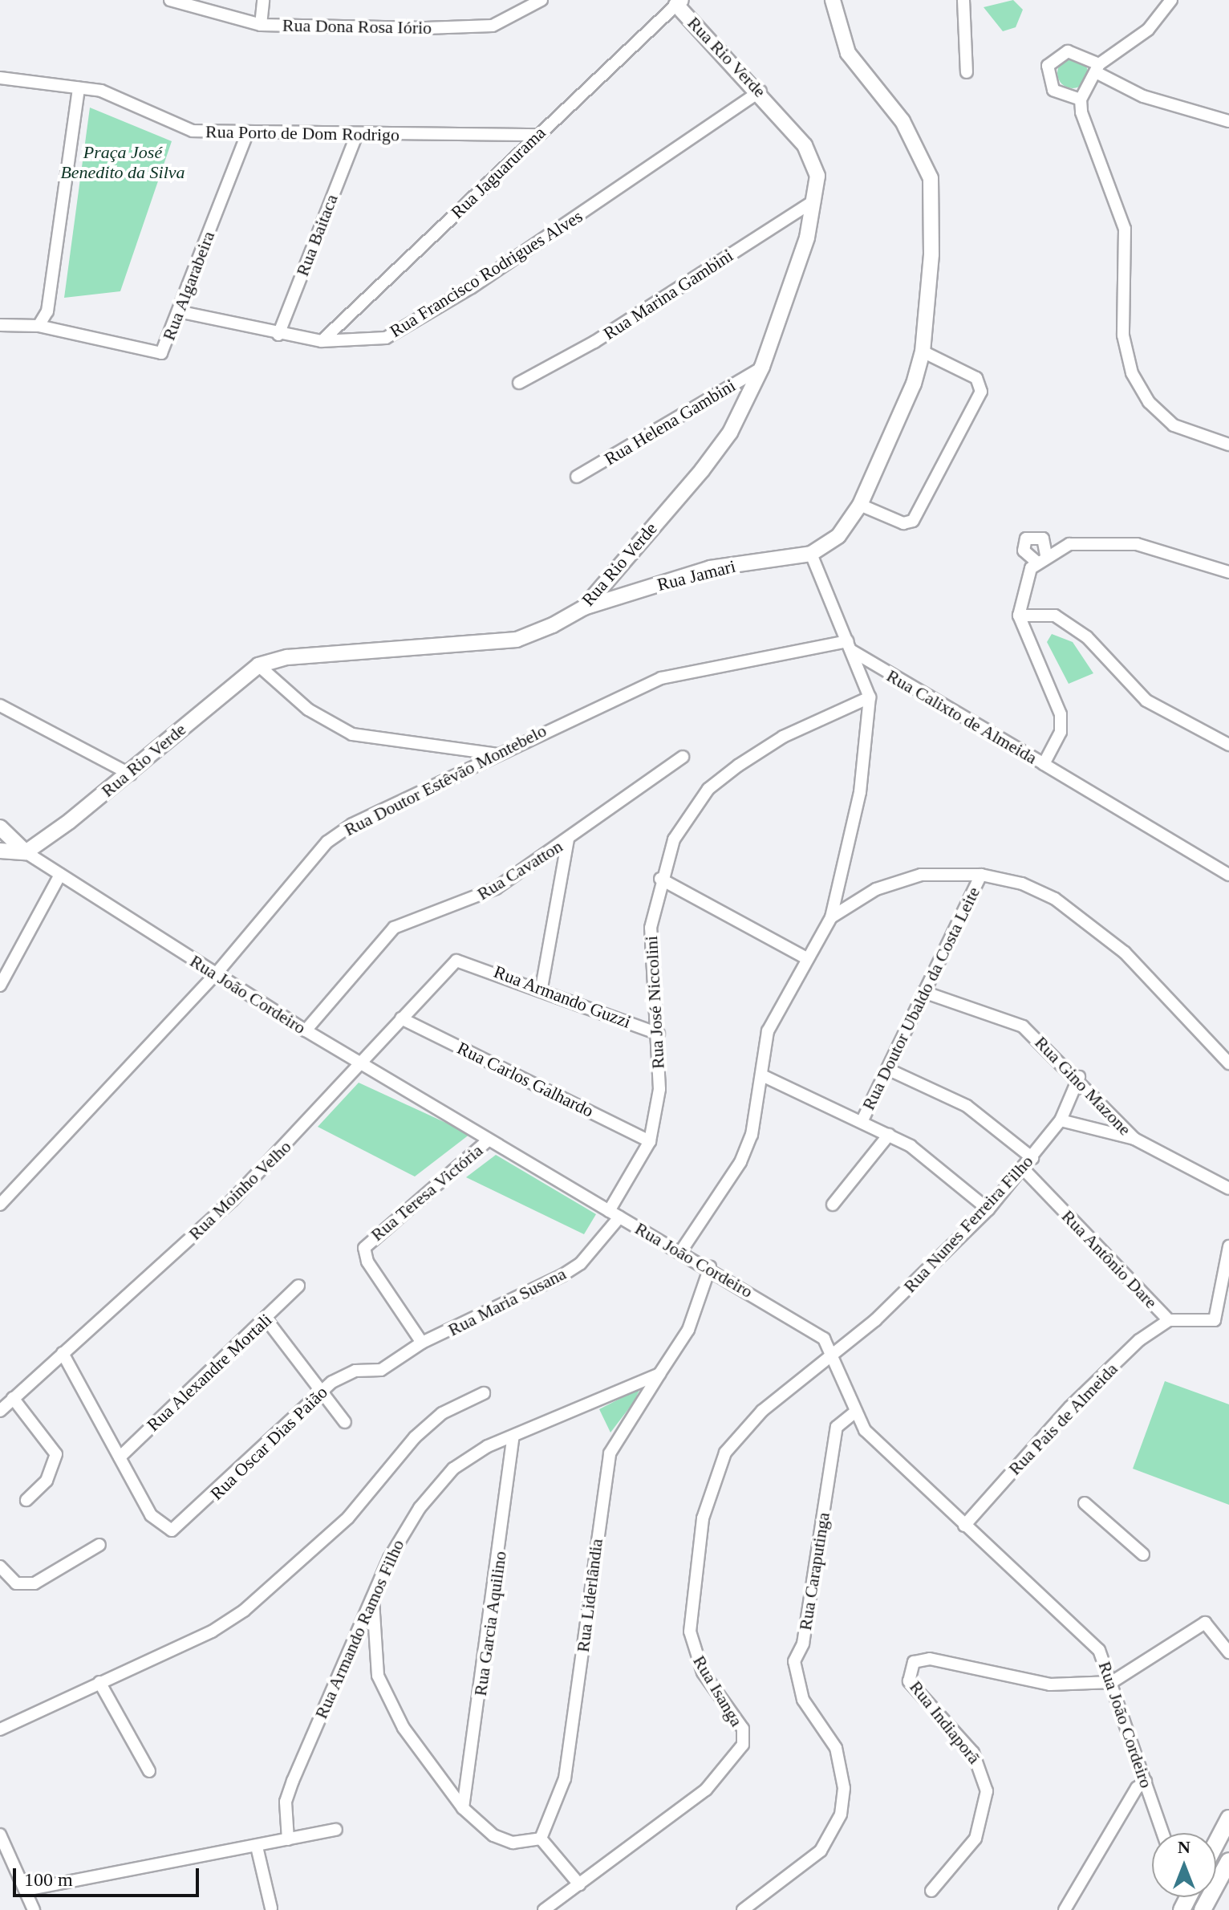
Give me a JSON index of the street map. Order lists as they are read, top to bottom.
{
  "streets": {
    "street": [
      "Rua Dona Rosa Iório",
      "Rua Rio Verde",
      "Rua Porto de Dom Rodrigo",
      "Rua Jaguarurama",
      "Rua Baitaca",
      "Rua Francisco Rodrigues Alves",
      "Rua Algarabeira",
      "Rua Marina Gambini",
      "Rua Helena Gambini",
      "Rua Jamari",
      "Rua Calixto de Almeida",
      "Rua Doutor Estêvão Montebelo",
      "Rua Cavatton",
      "Rua João Cordeiro",
      "Rua Armando Guzzi",
      "Rua Doutor Ubaldo da Costa Leite",
      "Rua José Niccolini",
      "Rua Carlos Galhardo",
      "Rua Gino Mazone",
      "Rua Moinho Velho",
      "Rua Teresa Victória",
      "Rua Nunes Ferreira Filho",
      "Rua Antônio Dare",
      "Rua Maria Susana",
      "Rua Alexandre Mortali",
      "Rua Pais de Almeida",
      "Rua Oscar Dias Paião",
      "Rua Caraputinga",
      "Rua Liderlândia",
      "Rua Garcia Aquilino",
      "Rua Armando Ramos Filho",
      "Rua Isanga",
      "Rua Indiaporã"
    ]
  },
  "crossings": [
    ["Rua Rio Verde", "Rua Jaguarurama"],
    ["Rua Rio Verde", "Rua Francisco Rodrigues Alves"],
    ["Rua Rio Verde", "Rua Marina Gambini"],
    ["Rua Rio Verde", "Rua Helena Gambini"],
    ["Rua Rio Verde", "Rua Jamari"],
    ["Rua Rio Verde", "Rua João Cordeiro"],
    ["Rua Porto de Dom Rodrigo", "Rua Jaguarurama"],
    ["Rua Porto de Dom Rodrigo", "Rua Baitaca"],
    ["Rua Porto de Dom Rodrigo", "Rua Algarabeira"],
    ["Rua Jaguarurama", "Rua Francisco Rodrigues Alves"],
    ["Rua Baitaca", "Rua Francisco Rodrigues Alves"],
    ["Rua Francisco Rodrigues Alves", "Rua Algarabeira"],
    ["Rua Calixto de Almeida", "Rua Doutor Estêvão Montebelo"],
    ["Rua Doutor Estêvão Montebelo", "Rua João Cordeiro"],
    ["Rua Cavatton", "Rua João Cordeiro"],
    ["Rua João Cordeiro", "Rua José Niccolini"],
    ["Rua João Cordeiro", "Rua Moinho Velho"],
    ["Rua João Cordeiro", "Rua Teresa Victória"],
    ["Rua João Cordeiro", "Rua Nunes Ferreira Filho"],
    ["Rua João Cordeiro", "Rua Maria Susana"],
    ["Rua João Cordeiro", "Rua Pais de Almeida"],
    ["Rua João Cordeiro", "Rua Caraputinga"],
    ["Rua João Cordeiro", "Rua Isanga"],
    ["Rua João Cordeiro", "Rua Indiaporã"],
    ["Rua Armando Guzzi", "Rua José Niccolini"],
    ["Rua Armando Guzzi", "Rua Moinho Velho"],
    ["Rua Doutor Ubaldo da Costa Leite", "Rua Gino Mazone"],
    ["Rua José Niccolini", "Rua Carlos Galhardo"],
    ["Rua José Niccolini", "Rua Maria Susana"],
    ["Rua Carlos Galhardo", "Rua Moinho Velho"],
    ["Rua Gino Mazone", "Rua Nunes Ferreira Filho"],
    ["Rua Teresa Victória", "Rua Maria Susana"],
    ["Rua Nunes Ferreira Filho", "Rua Antônio Dare"],
    ["Rua Nunes Ferreira Filho", "Rua Isanga"],
    ["Rua Antônio Dare", "Rua Pais de Almeida"],
    ["Rua Maria Susana", "Rua Oscar Dias Paião"],
    ["Rua Alexandre Mortali", "Rua Oscar Dias Paião"],
    ["Rua Liderlândia", "Rua Armando Ramos Filho"],
    ["Rua Garcia Aquilino", "Rua Armando Ramos Filho"]
  ],
  "parks": ["Praça José Benedito da Silva"],
  "scale_bar": "100 m",
  "north": "top"
}
